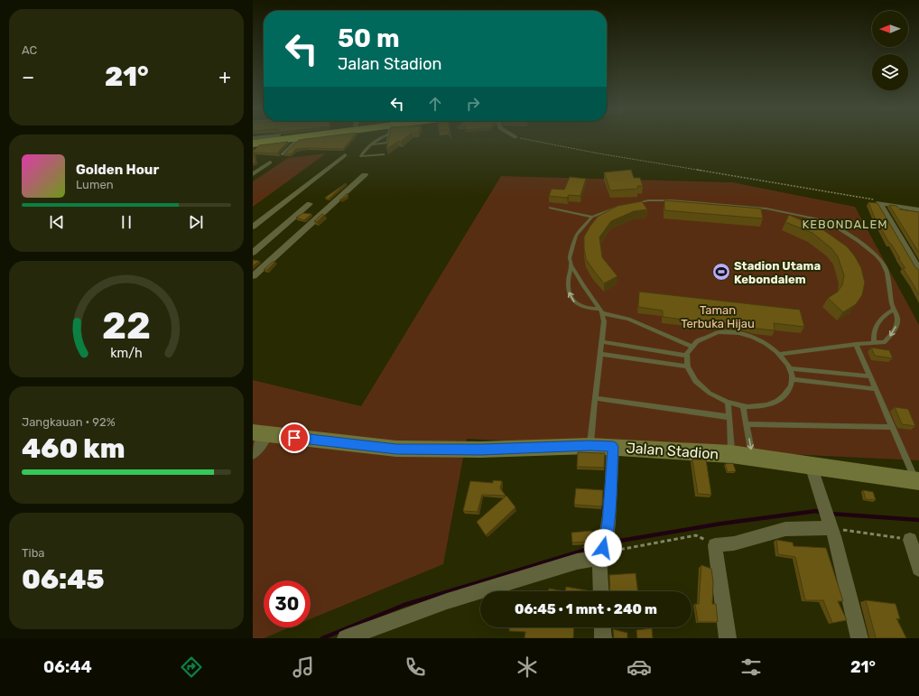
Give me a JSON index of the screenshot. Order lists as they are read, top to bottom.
{
  "streets": {
    "street": ["Jalan Stadion"]
  },
  "districts": ["KEBONDALEM"],
  "parks": ["Taman Terbuka Hijau"],
  "places": {
    "sports": ["Stadion Utama Kebondalem"]
  },
  "north": "left",
  "page": {
    "tile": [
      "AC",
      ["Jangkauan · 92%", "460 km"],
      ["Tiba", "06:45"]
    ],
    "turn": ["50 m", "Jalan Stadion"],
    "heat": ["−", "21°", "+"],
    "song": ["Golden Hour", "Lumen"],
    "limit": "30",
    "trip": "06:45 · 1 mnt · 240 m",
    "tabs": ["06:44", "21°"],
    "gauge": ["22", "km/h"]
  }
}
